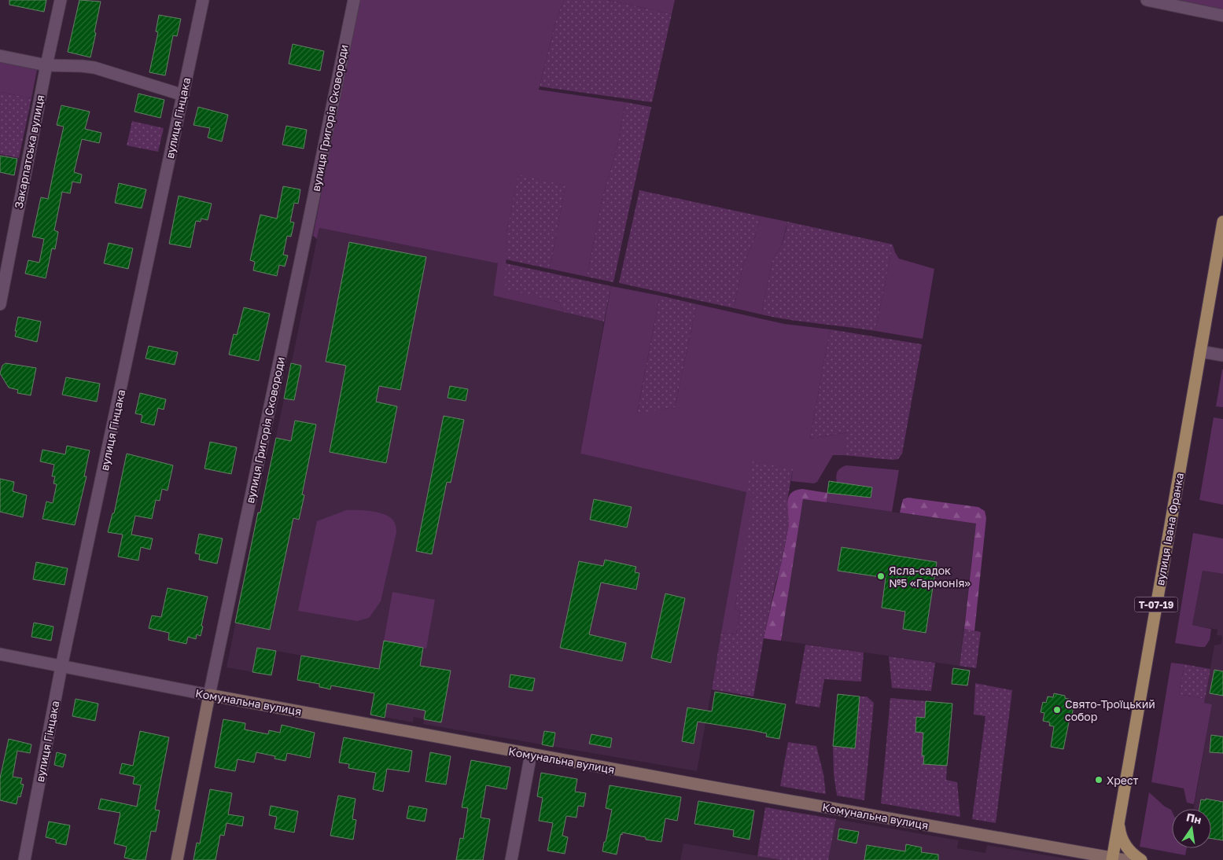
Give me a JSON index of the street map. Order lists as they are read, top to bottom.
{
  "streets": {
    "main road": [
      "вулиця Григорія Сковороди",
      "вулиця Івана Франка",
      "Т-07-19",
      "Комунальна вулиця"
    ],
    "street": ["вулиця Гінцака", "Закарпатська вулиця"]
  },
  "crossings": [
    ["вулиця Гінцака", "Комунальна вулиця"],
    ["вулиця Григорія Сковороди", "Комунальна вулиця"],
    ["вулиця Івана Франка", "Комунальна вулиця"]
  ],
  "places": ["Ясла-садок №5 «Гармонія»", "Свято-Троїцький собор", "Хрест"],
  "north": "top"
}
